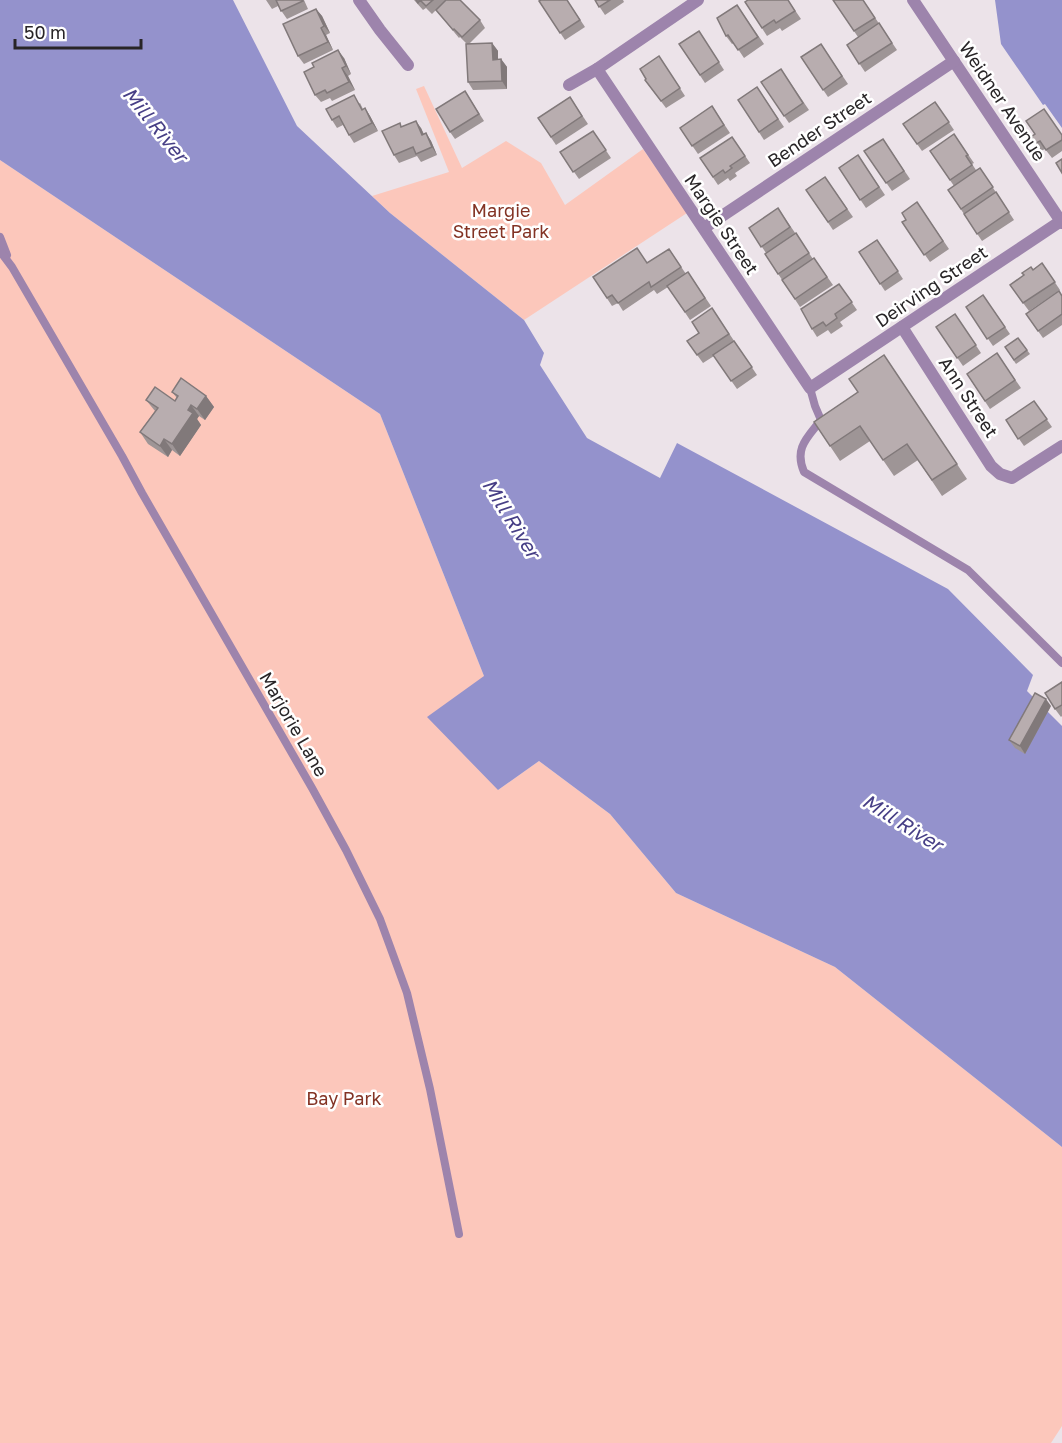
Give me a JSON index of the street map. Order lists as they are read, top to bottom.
{
  "streets": {
    "street": [
      "Weidner Avenue",
      "Bender Street",
      "Margie Street",
      "Deirving Street",
      "Ann Street"
    ],
    "lane": ["Marjorie Lane"]
  },
  "crossings": [
    ["Weidner Avenue", "Bender Street"],
    ["Weidner Avenue", "Deirving Street"],
    ["Bender Street", "Margie Street"],
    ["Margie Street", "Deirving Street"],
    ["Deirving Street", "Ann Street"]
  ],
  "water": ["Mill River"],
  "parks": ["Margie Street Park", "Bay Park"],
  "scale_bar": "50 m"
}
